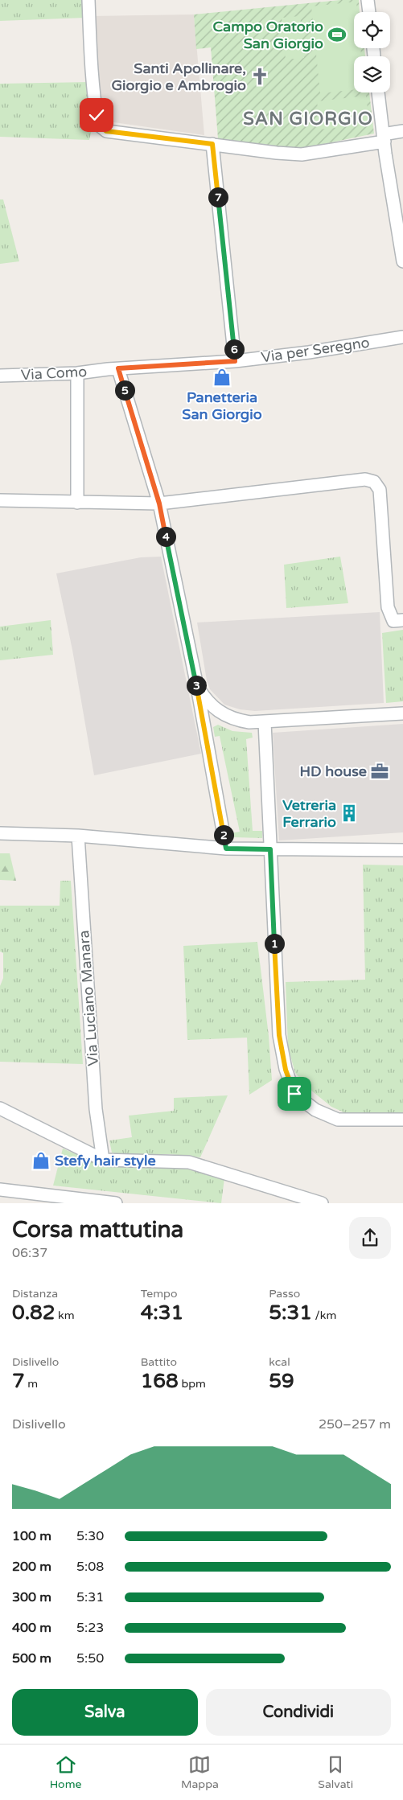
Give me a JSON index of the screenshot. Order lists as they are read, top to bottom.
{
  "streets": {
    "street": ["Via per Seregno", "Via Como", "Via Luciano Manara"]
  },
  "crossings": [
    ["Via per Seregno", "Via Como"]
  ],
  "districts": ["SAN GIORGIO"],
  "places": {
    "sports": ["Campo Oratorio San Giorgio"],
    "church": ["Santi Apollinare, Giorgio e Ambrogio"],
    "shop": ["Panetteria San Giorgio", "Stefy hair style"],
    "office": ["HD house"],
    "building": ["Vetreria Ferrario"]
  },
  "page": {
    "pins": [
      "7",
      "6",
      "5",
      "4",
      "3",
      "2",
      "1"
    ],
    "heading": ["Corsa mattutina", "06:37"],
    "stats": [
      ["Distanza", "0.82 km"],
      ["Tempo", "4:31"],
      ["Passo", "5:31 /km"],
      ["Dislivello", "7 m"],
      ["Battito", "168 bpm"],
      ["kcal", "59"]
    ],
    "chart": ["Dislivello", "250–257 m"],
    "list": [
      {
        "name": "100 m",
        "note": "5:30"
      },
      {
        "name": "200 m",
        "note": "5:08"
      },
      {
        "name": "300 m",
        "note": "5:31"
      },
      {
        "name": "400 m",
        "note": "5:23"
      },
      {
        "name": "500 m",
        "note": "5:50"
      }
    ],
    "buttons": ["Salva", "Condividi"],
    "tabs": ["Home", "Mappa", "Salvati"]
  }
}
